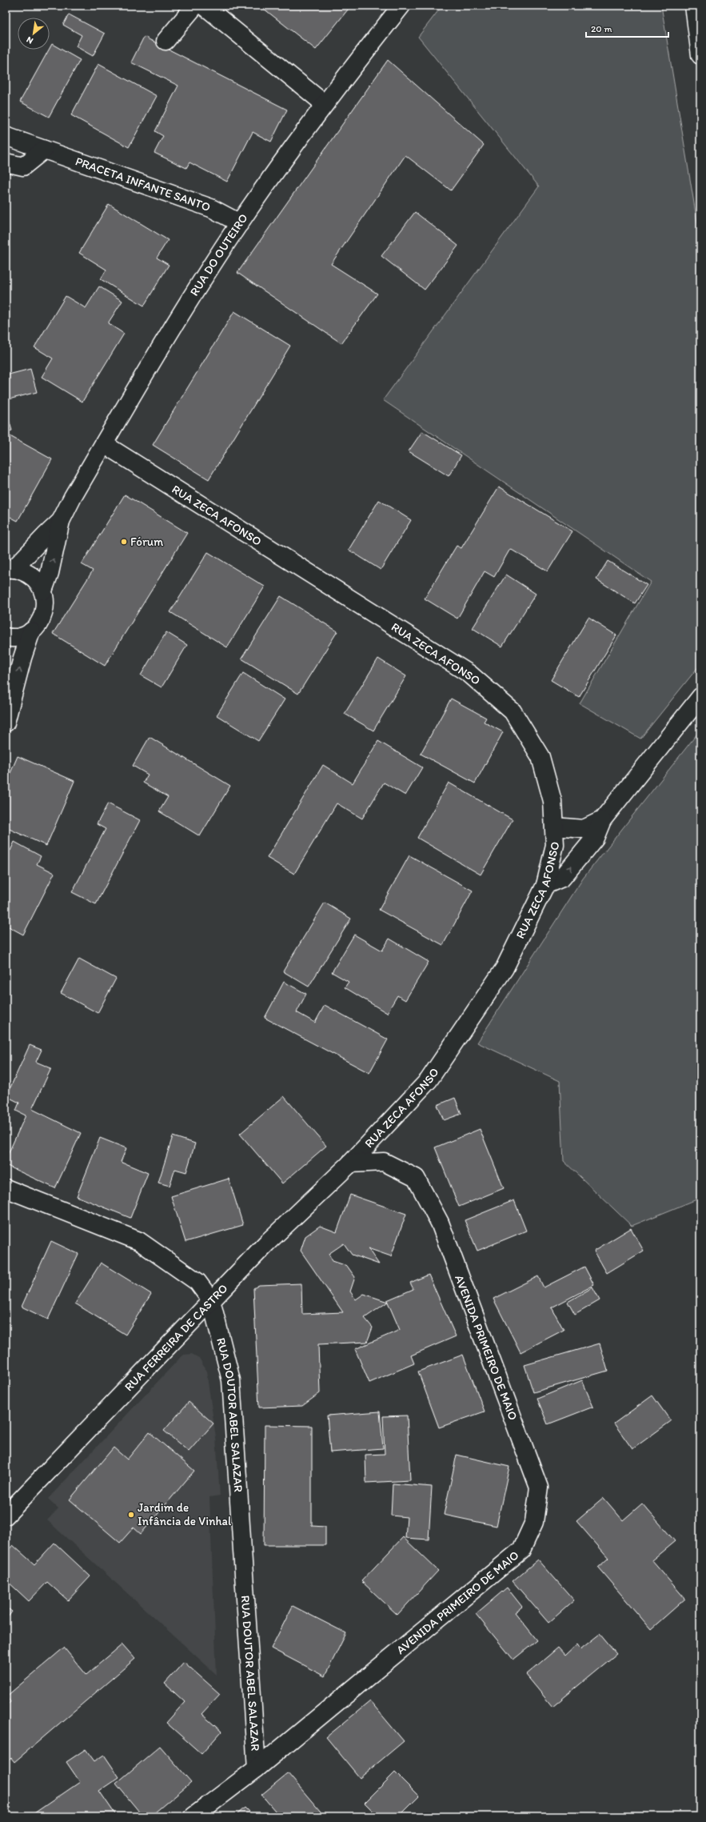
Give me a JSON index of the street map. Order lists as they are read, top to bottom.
{
  "streets": {
    "street": [
      "PRACETA INFANTE SANTO",
      "RUA DO OUTEIRO",
      "RUA ZECA AFONSO",
      "RUA FERREIRA DE CASTRO",
      "AVENIDA PRIMEIRO DE MAIO",
      "RUA DOUTOR ABEL SALAZAR"
    ]
  },
  "crossings": [
    ["PRACETA INFANTE SANTO", "RUA DO OUTEIRO"],
    ["RUA DO OUTEIRO", "RUA ZECA AFONSO"],
    ["RUA ZECA AFONSO", "RUA FERREIRA DE CASTRO"],
    ["RUA ZECA AFONSO", "AVENIDA PRIMEIRO DE MAIO"],
    ["RUA FERREIRA DE CASTRO", "AVENIDA PRIMEIRO DE MAIO"],
    ["RUA FERREIRA DE CASTRO", "RUA DOUTOR ABEL SALAZAR"],
    ["AVENIDA PRIMEIRO DE MAIO", "RUA DOUTOR ABEL SALAZAR"]
  ],
  "places": ["Fórum", "Jardim de Infância de Vinhal"],
  "scale_bar": "20 m",
  "north": "bottom left"
}
